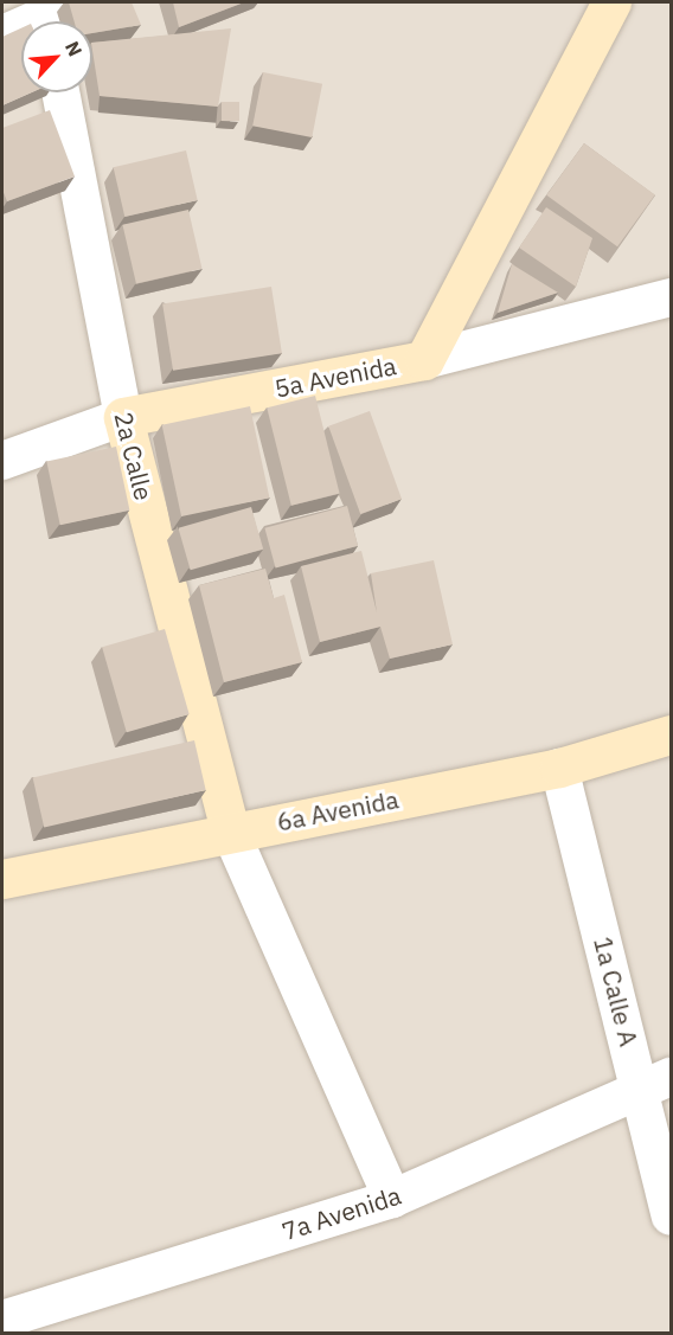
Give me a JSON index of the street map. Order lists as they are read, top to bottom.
{
  "streets": {
    "street": [
      "5a Avenida",
      "2a Calle",
      "6a Avenida",
      "1a Calle A",
      "7a Avenida"
    ]
  },
  "crossings": [
    ["5a Avenida", "2a Calle"],
    ["2a Calle", "6a Avenida"],
    ["6a Avenida", "1a Calle A"],
    ["1a Calle A", "7a Avenida"]
  ],
  "north": "top right"
}
